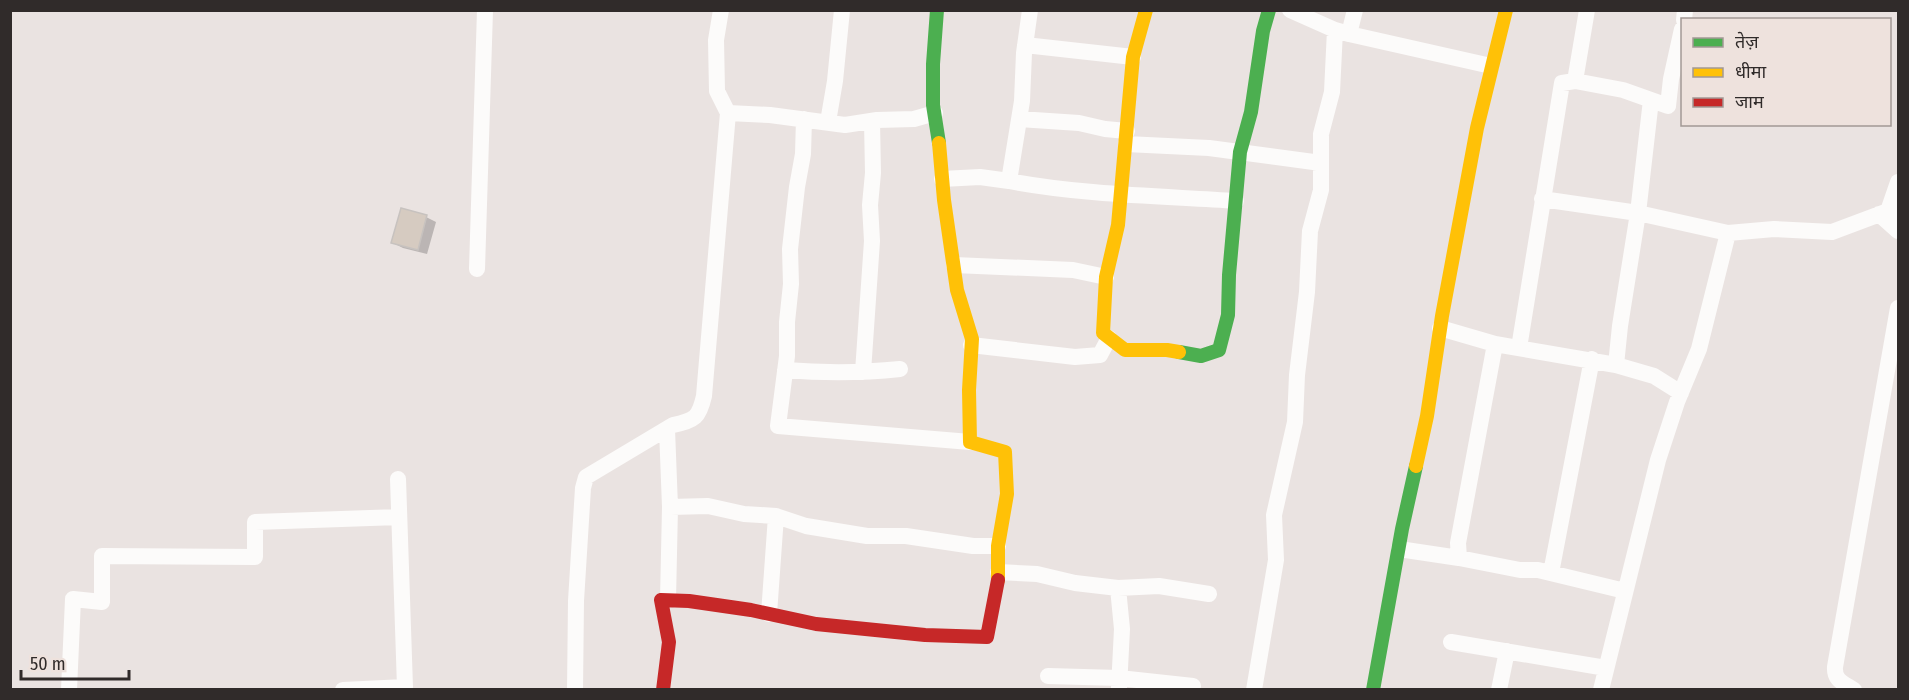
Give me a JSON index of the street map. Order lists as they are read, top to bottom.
{
  "legend": ["तेज़", "धीमा", "जाम"],
  "scale_bar": "50 m"
}
